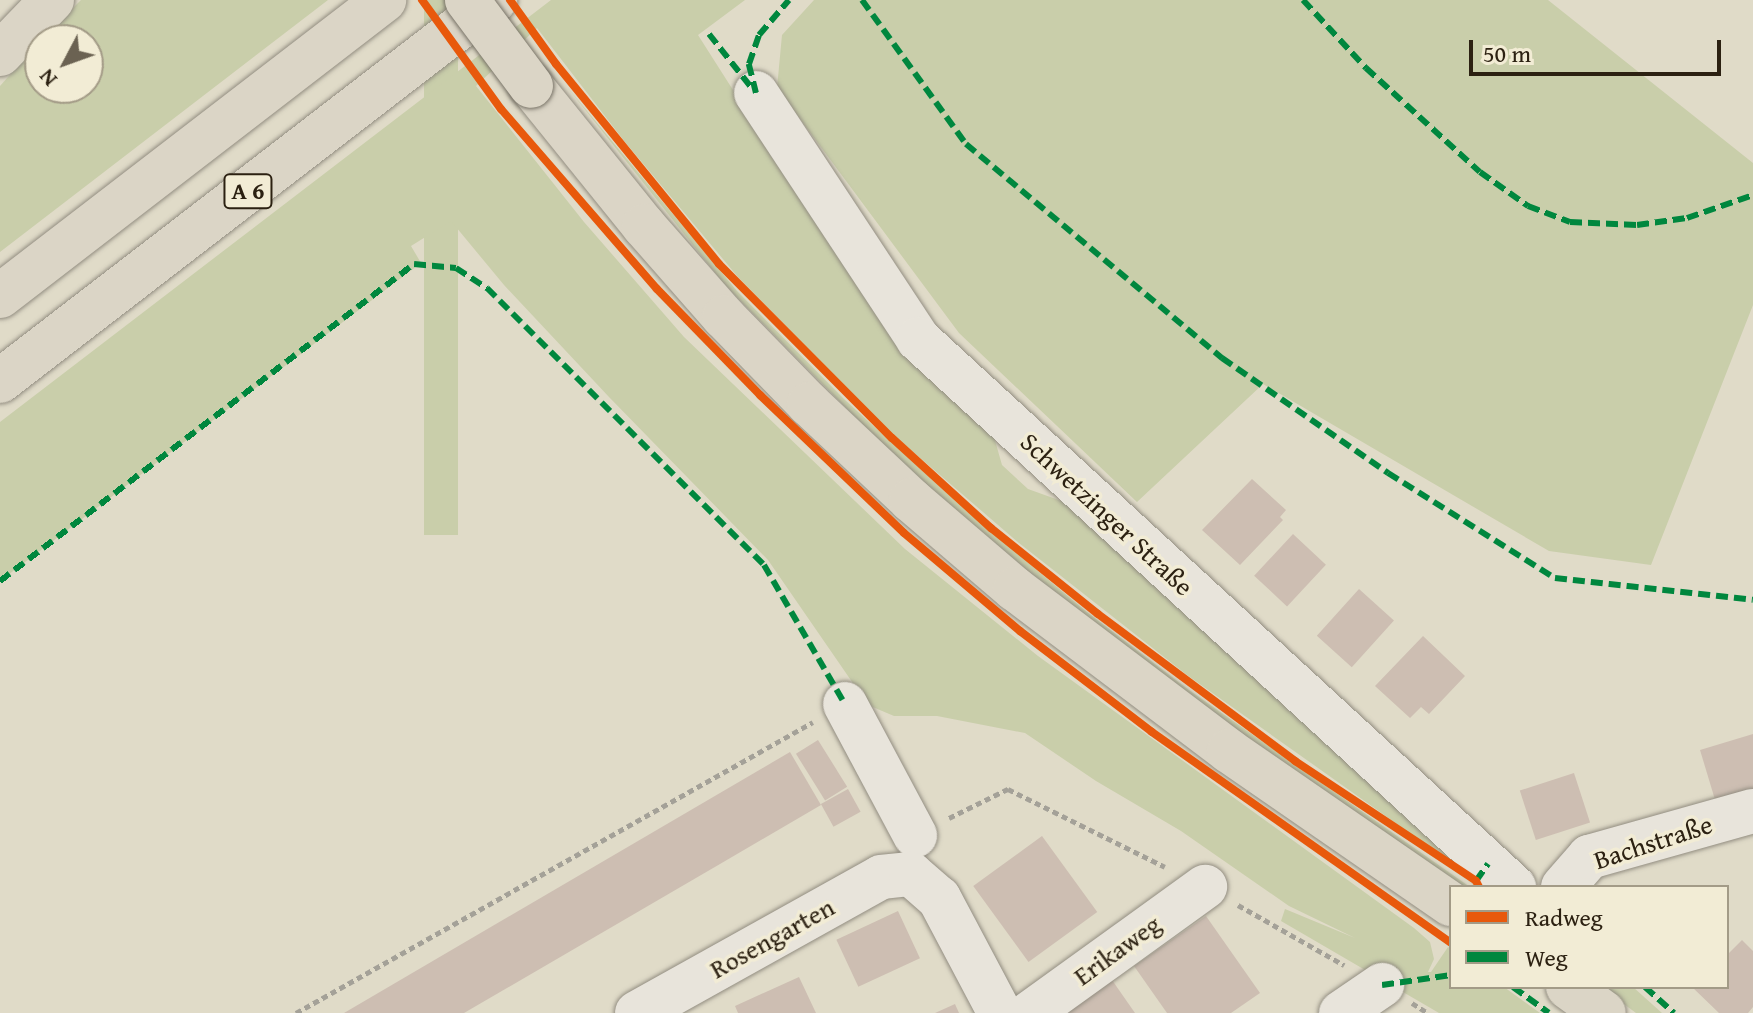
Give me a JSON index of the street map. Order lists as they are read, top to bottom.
{
  "streets": {
    "main road": ["A 6"],
    "street": [
      "Schwetzinger Straße",
      "Bachstraße",
      "Rosengarten",
      "Erikaweg"
    ]
  },
  "legend": ["Radweg", "Weg"],
  "scale_bar": "50 m",
  "north": "bottom left"
}
